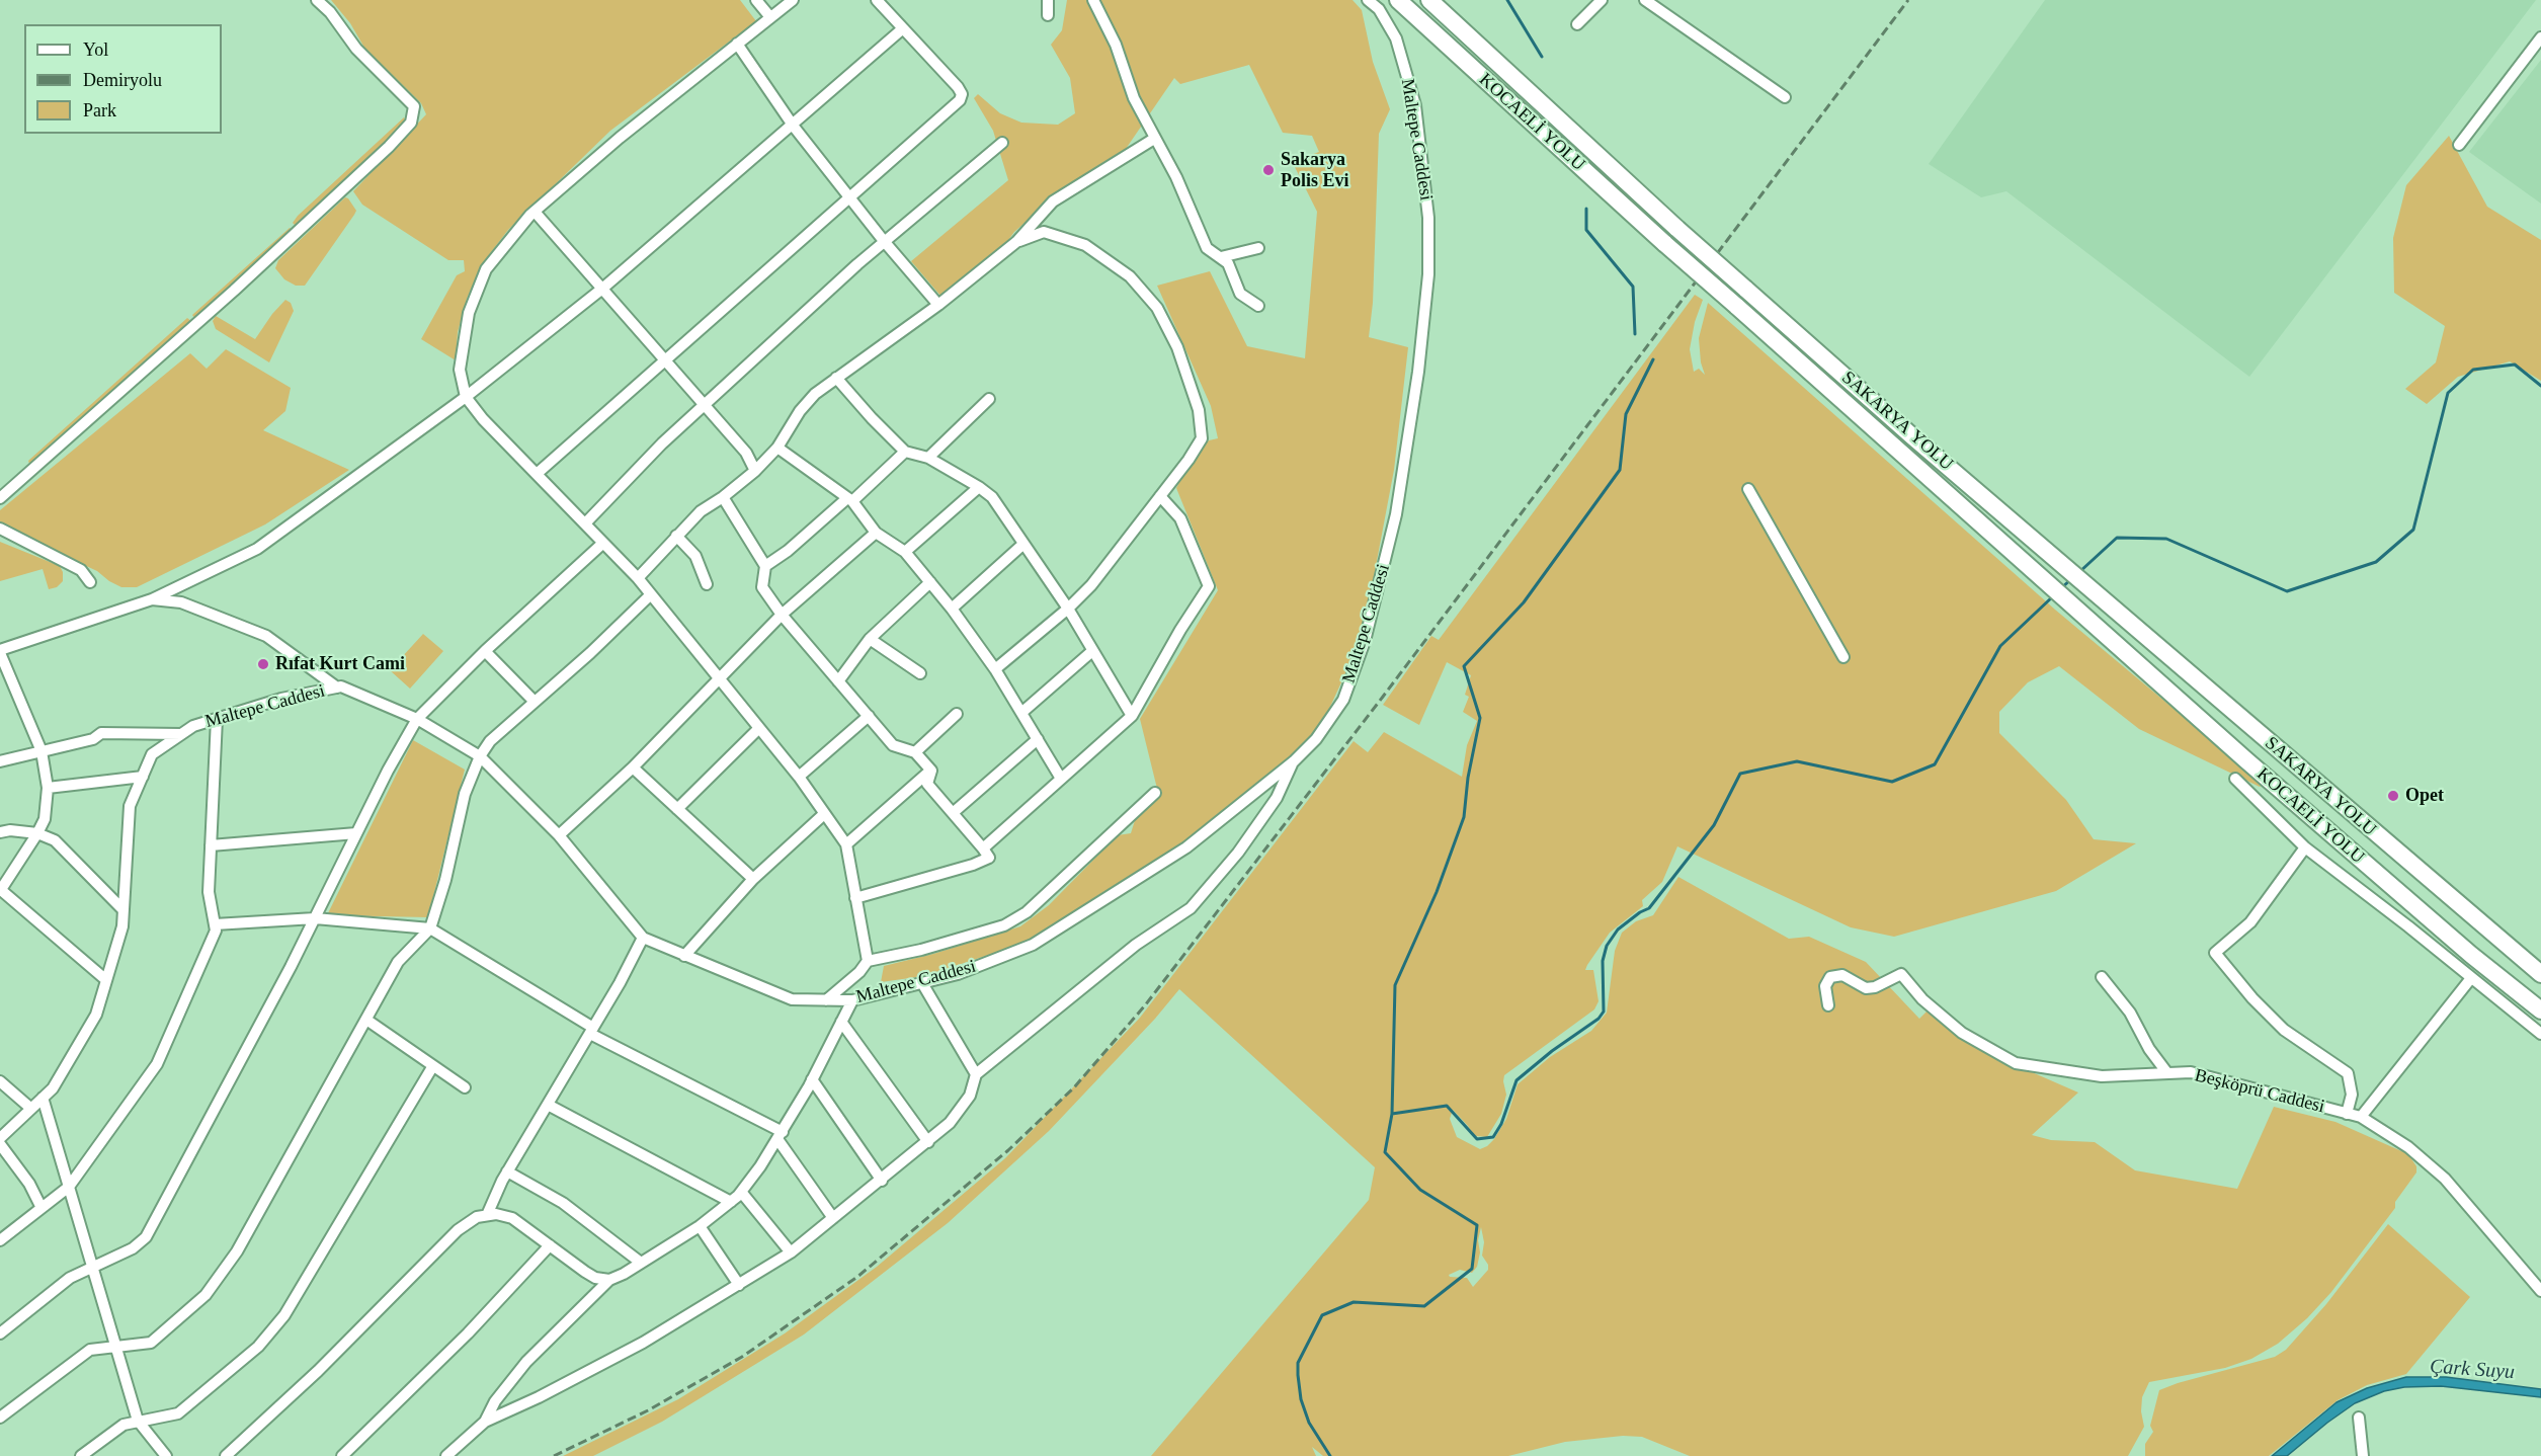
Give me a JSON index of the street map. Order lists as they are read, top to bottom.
{
  "streets": {
    "highway": ["KOCAELİ YOLU", "SAKARYA YOLU"],
    "street": ["Maltepe Caddesi", "Beşköprü Caddesi"]
  },
  "water": ["Çark Suyu"],
  "places": ["Sakarya Polis Evi", "Rıfat Kurt Cami", "Opet"],
  "legend": ["Yol", "Demiryolu", "Park"]
}
